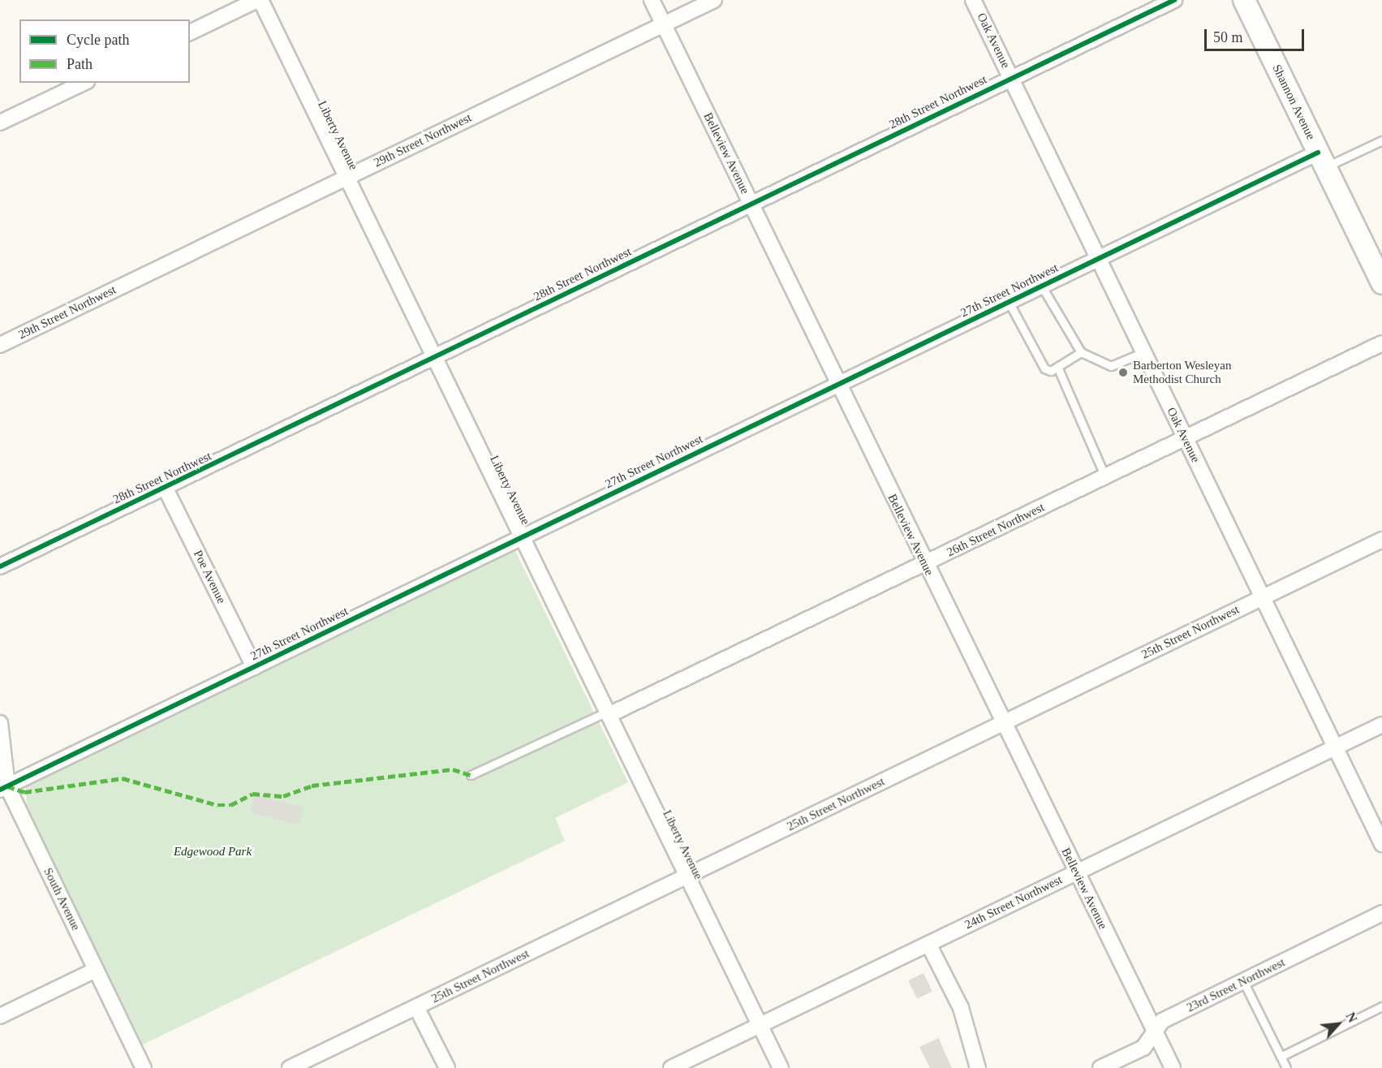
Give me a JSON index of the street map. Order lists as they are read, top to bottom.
{
  "streets": {
    "street": [
      "Oak Avenue",
      "28th Street Northwest",
      "Shannon Avenue",
      "Liberty Avenue",
      "29th Street Northwest",
      "Belleview Avenue",
      "27th Street Northwest",
      "26th Street Northwest",
      "Poe Avenue",
      "25th Street Northwest",
      "South Avenue",
      "24th Street Northwest",
      "23rd Street Northwest"
    ]
  },
  "crossings": [
    ["Oak Avenue", "28th Street Northwest"],
    ["Oak Avenue", "27th Street Northwest"],
    ["Oak Avenue", "26th Street Northwest"],
    ["Oak Avenue", "25th Street Northwest"],
    ["Oak Avenue", "24th Street Northwest"],
    ["28th Street Northwest", "Liberty Avenue"],
    ["28th Street Northwest", "Belleview Avenue"],
    ["28th Street Northwest", "Poe Avenue"],
    ["Shannon Avenue", "27th Street Northwest"],
    ["Liberty Avenue", "29th Street Northwest"],
    ["Liberty Avenue", "27th Street Northwest"],
    ["Liberty Avenue", "26th Street Northwest"],
    ["Liberty Avenue", "25th Street Northwest"],
    ["Liberty Avenue", "24th Street Northwest"],
    ["29th Street Northwest", "Belleview Avenue"],
    ["Belleview Avenue", "27th Street Northwest"],
    ["Belleview Avenue", "26th Street Northwest"],
    ["Belleview Avenue", "25th Street Northwest"],
    ["Belleview Avenue", "24th Street Northwest"],
    ["Belleview Avenue", "23rd Street Northwest"],
    ["27th Street Northwest", "Poe Avenue"],
    ["27th Street Northwest", "South Avenue"]
  ],
  "parks": ["Edgewood Park"],
  "places": ["Barberton Wesleyan Methodist Church"],
  "legend": ["Cycle path", "Path"],
  "scale_bar": "50 m",
  "north": "top right"
}
